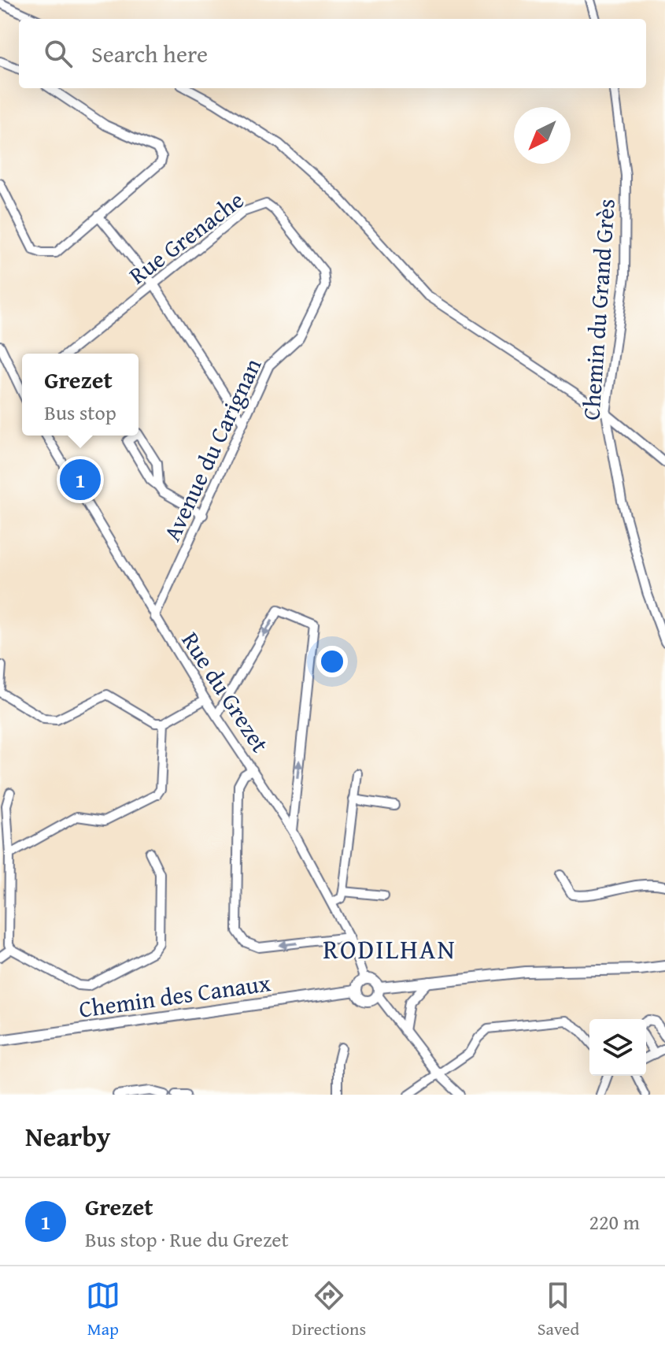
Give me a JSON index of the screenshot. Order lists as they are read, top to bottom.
{
  "streets": {
    "street": [
      "Rue Grenache",
      "Chemin du Grand Grès",
      "Avenue du Carignan",
      "Rue du Grezet",
      "Chemin des Canaux"
    ]
  },
  "crossings": [
    ["Rue Grenache", "Avenue du Carignan"],
    ["Avenue du Carignan", "Rue du Grezet"]
  ],
  "districts": ["RODILHAN"],
  "north": "bottom left",
  "page": {
    "search": "Search here",
    "popup": ["Grezet", "Bus stop"],
    "pins": "1",
    "heading": "Nearby",
    "list": [
      {
        "mark": "1",
        "name": "Grezet",
        "note": "Bus stop · Rue du Grezet",
        "value": "220 m"
      }
    ],
    "nav": ["Map", "Directions", "Saved"]
  }
}
